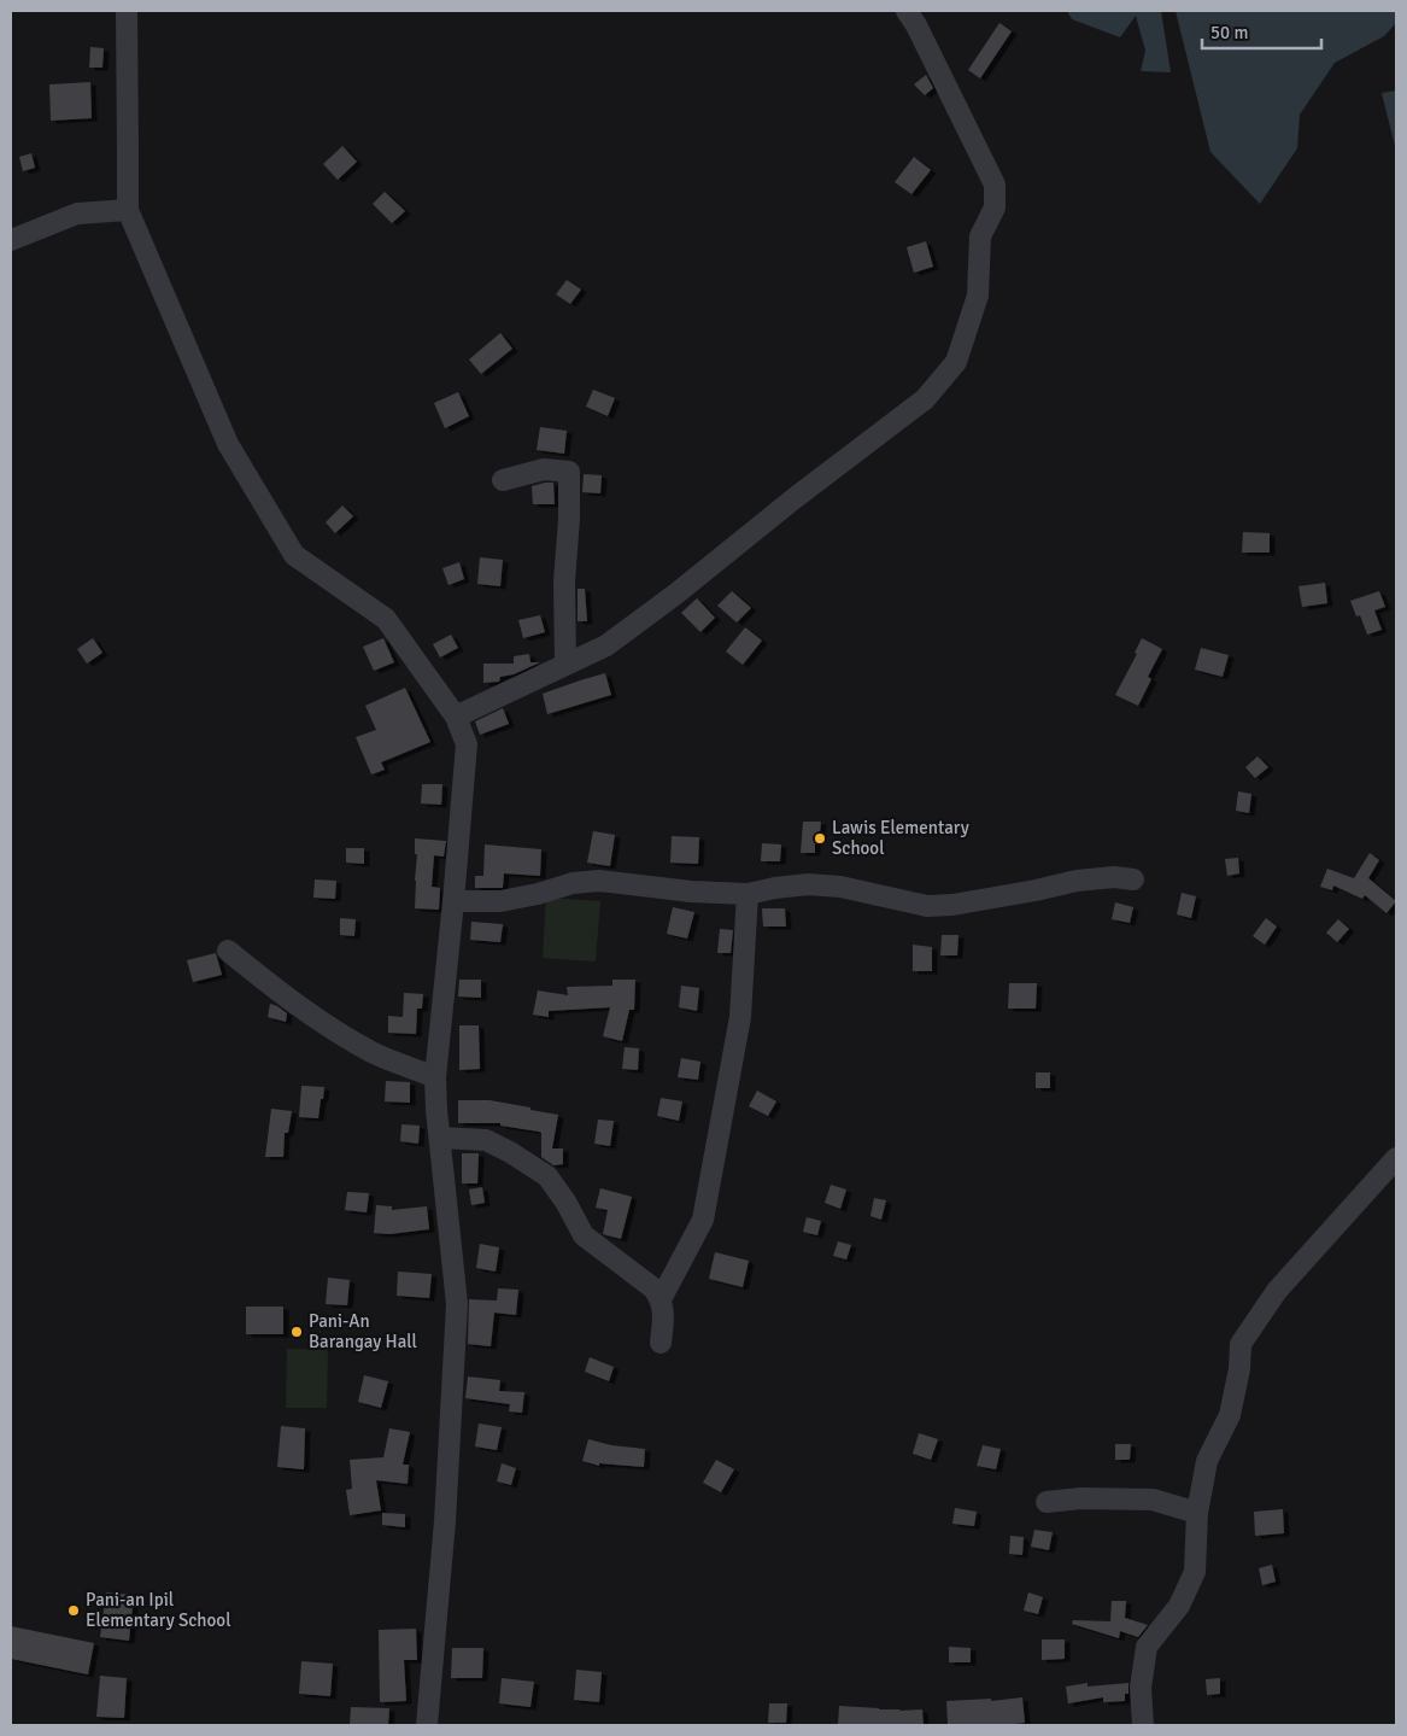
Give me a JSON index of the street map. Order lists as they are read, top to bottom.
{
  "places": ["Lawis Elementary School", "Pani-An Barangay Hall", "Pani-an Ipil Elementary School"],
  "scale_bar": "50 m"
}
